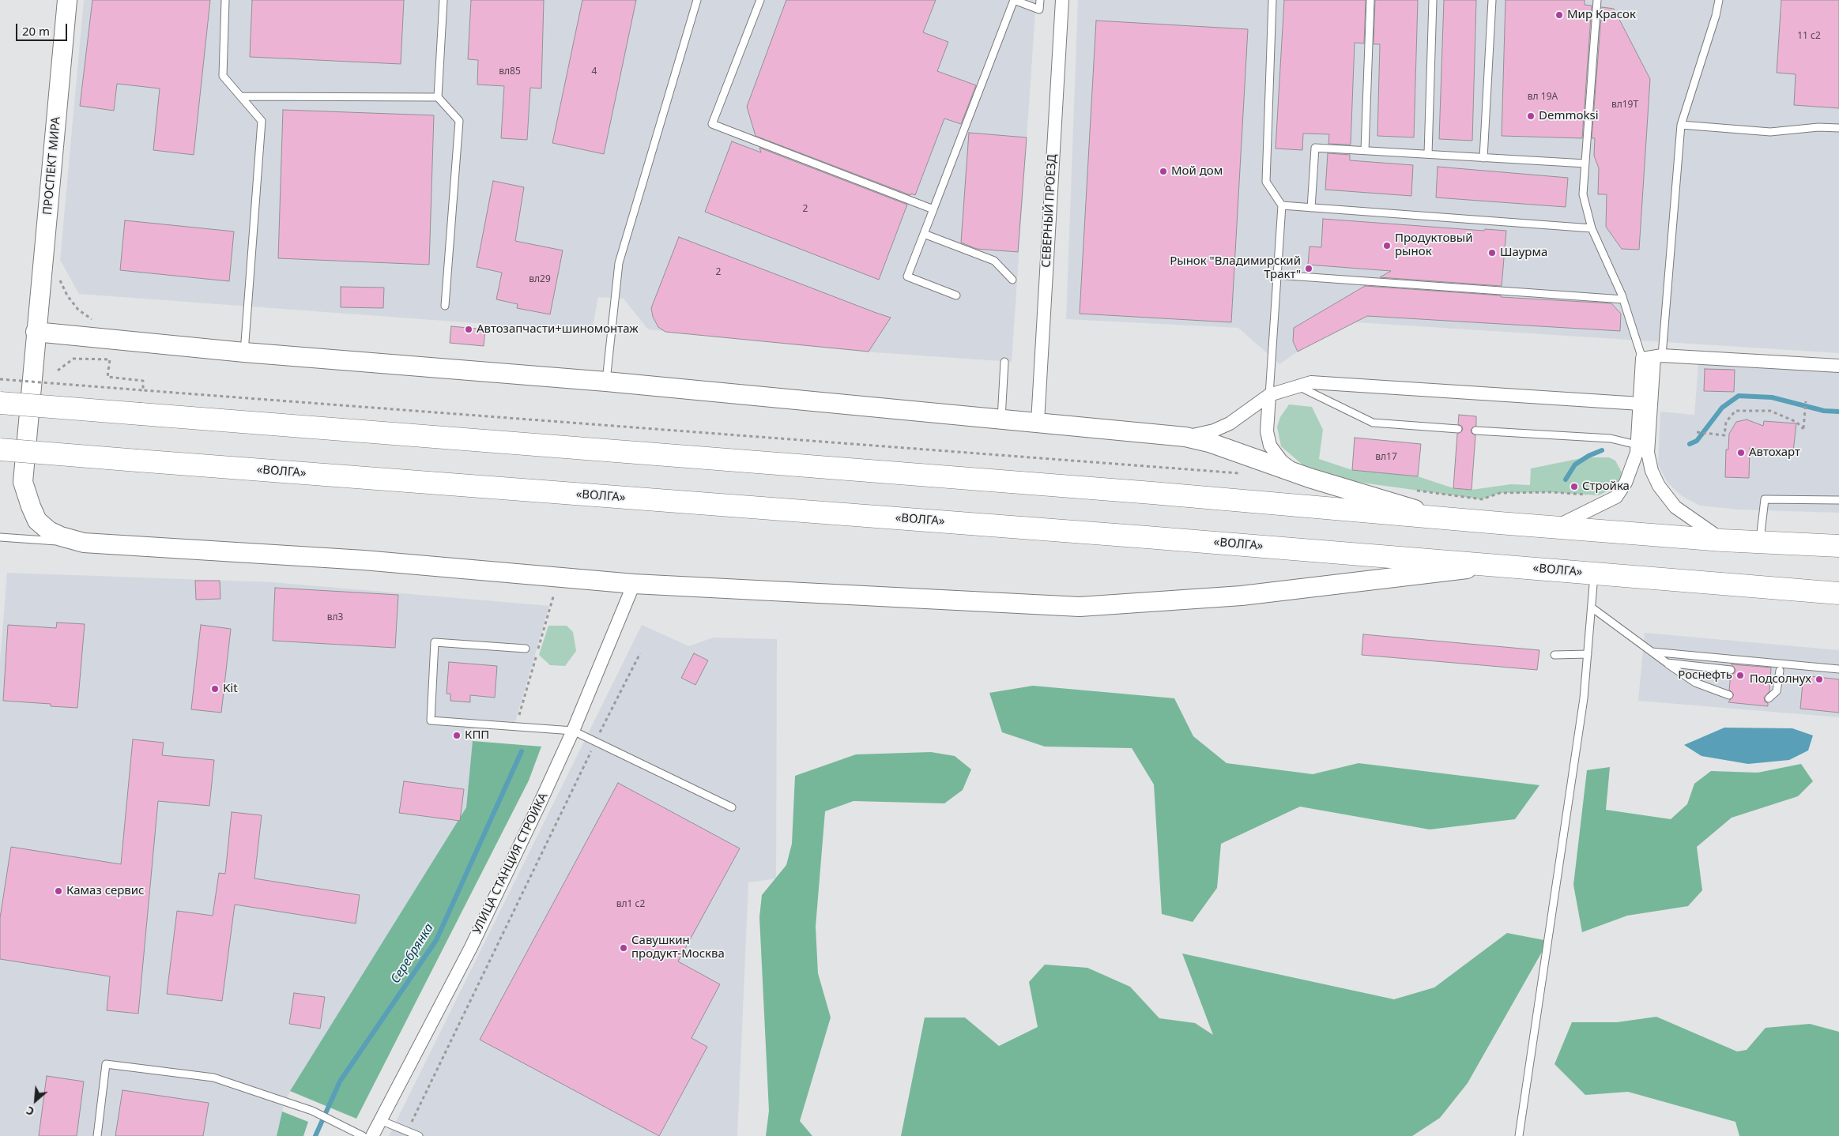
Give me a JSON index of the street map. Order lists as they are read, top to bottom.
{
  "streets": {
    "highway": ["«ВОЛГА»"],
    "street": ["ПРОСПЕКТ МИРА", "СЕВЕРНЫЙ ПРОЕЗД", "УЛИЦА СТАНЦИЯ СТРОЙКА"]
  },
  "crossings": [
    ["ПРОСПЕКТ МИРА", "«ВОЛГА»"],
    ["ПРОСПЕКТ МИРА", "УЛИЦА СТАНЦИЯ СТРОЙКА"]
  ],
  "water": ["Серебрянка"],
  "places": [
    "Мир Красок",
    "Demmoksi",
    "Мой дом",
    "Продуктовый рынок",
    "Шаурма",
    "Рынок \"Владимирский Тракт\"",
    "Автозапчасти+шиномонтаж",
    "Автохарт",
    "Стройка",
    "Роснефть",
    "Подсолнух",
    "Kit",
    "КПП",
    "Камаз сервис",
    "Савушкин продукт-Москва"
  ],
  "house_numbers": [
    "11 с2",
    "вл85",
    "4",
    "вл 19А",
    "вл19Т",
    "2",
    "2",
    "вл29",
    "вл17",
    "вл3",
    "вл1 с2"
  ],
  "scale_bar": "20 m",
  "north": "bottom left"
}
